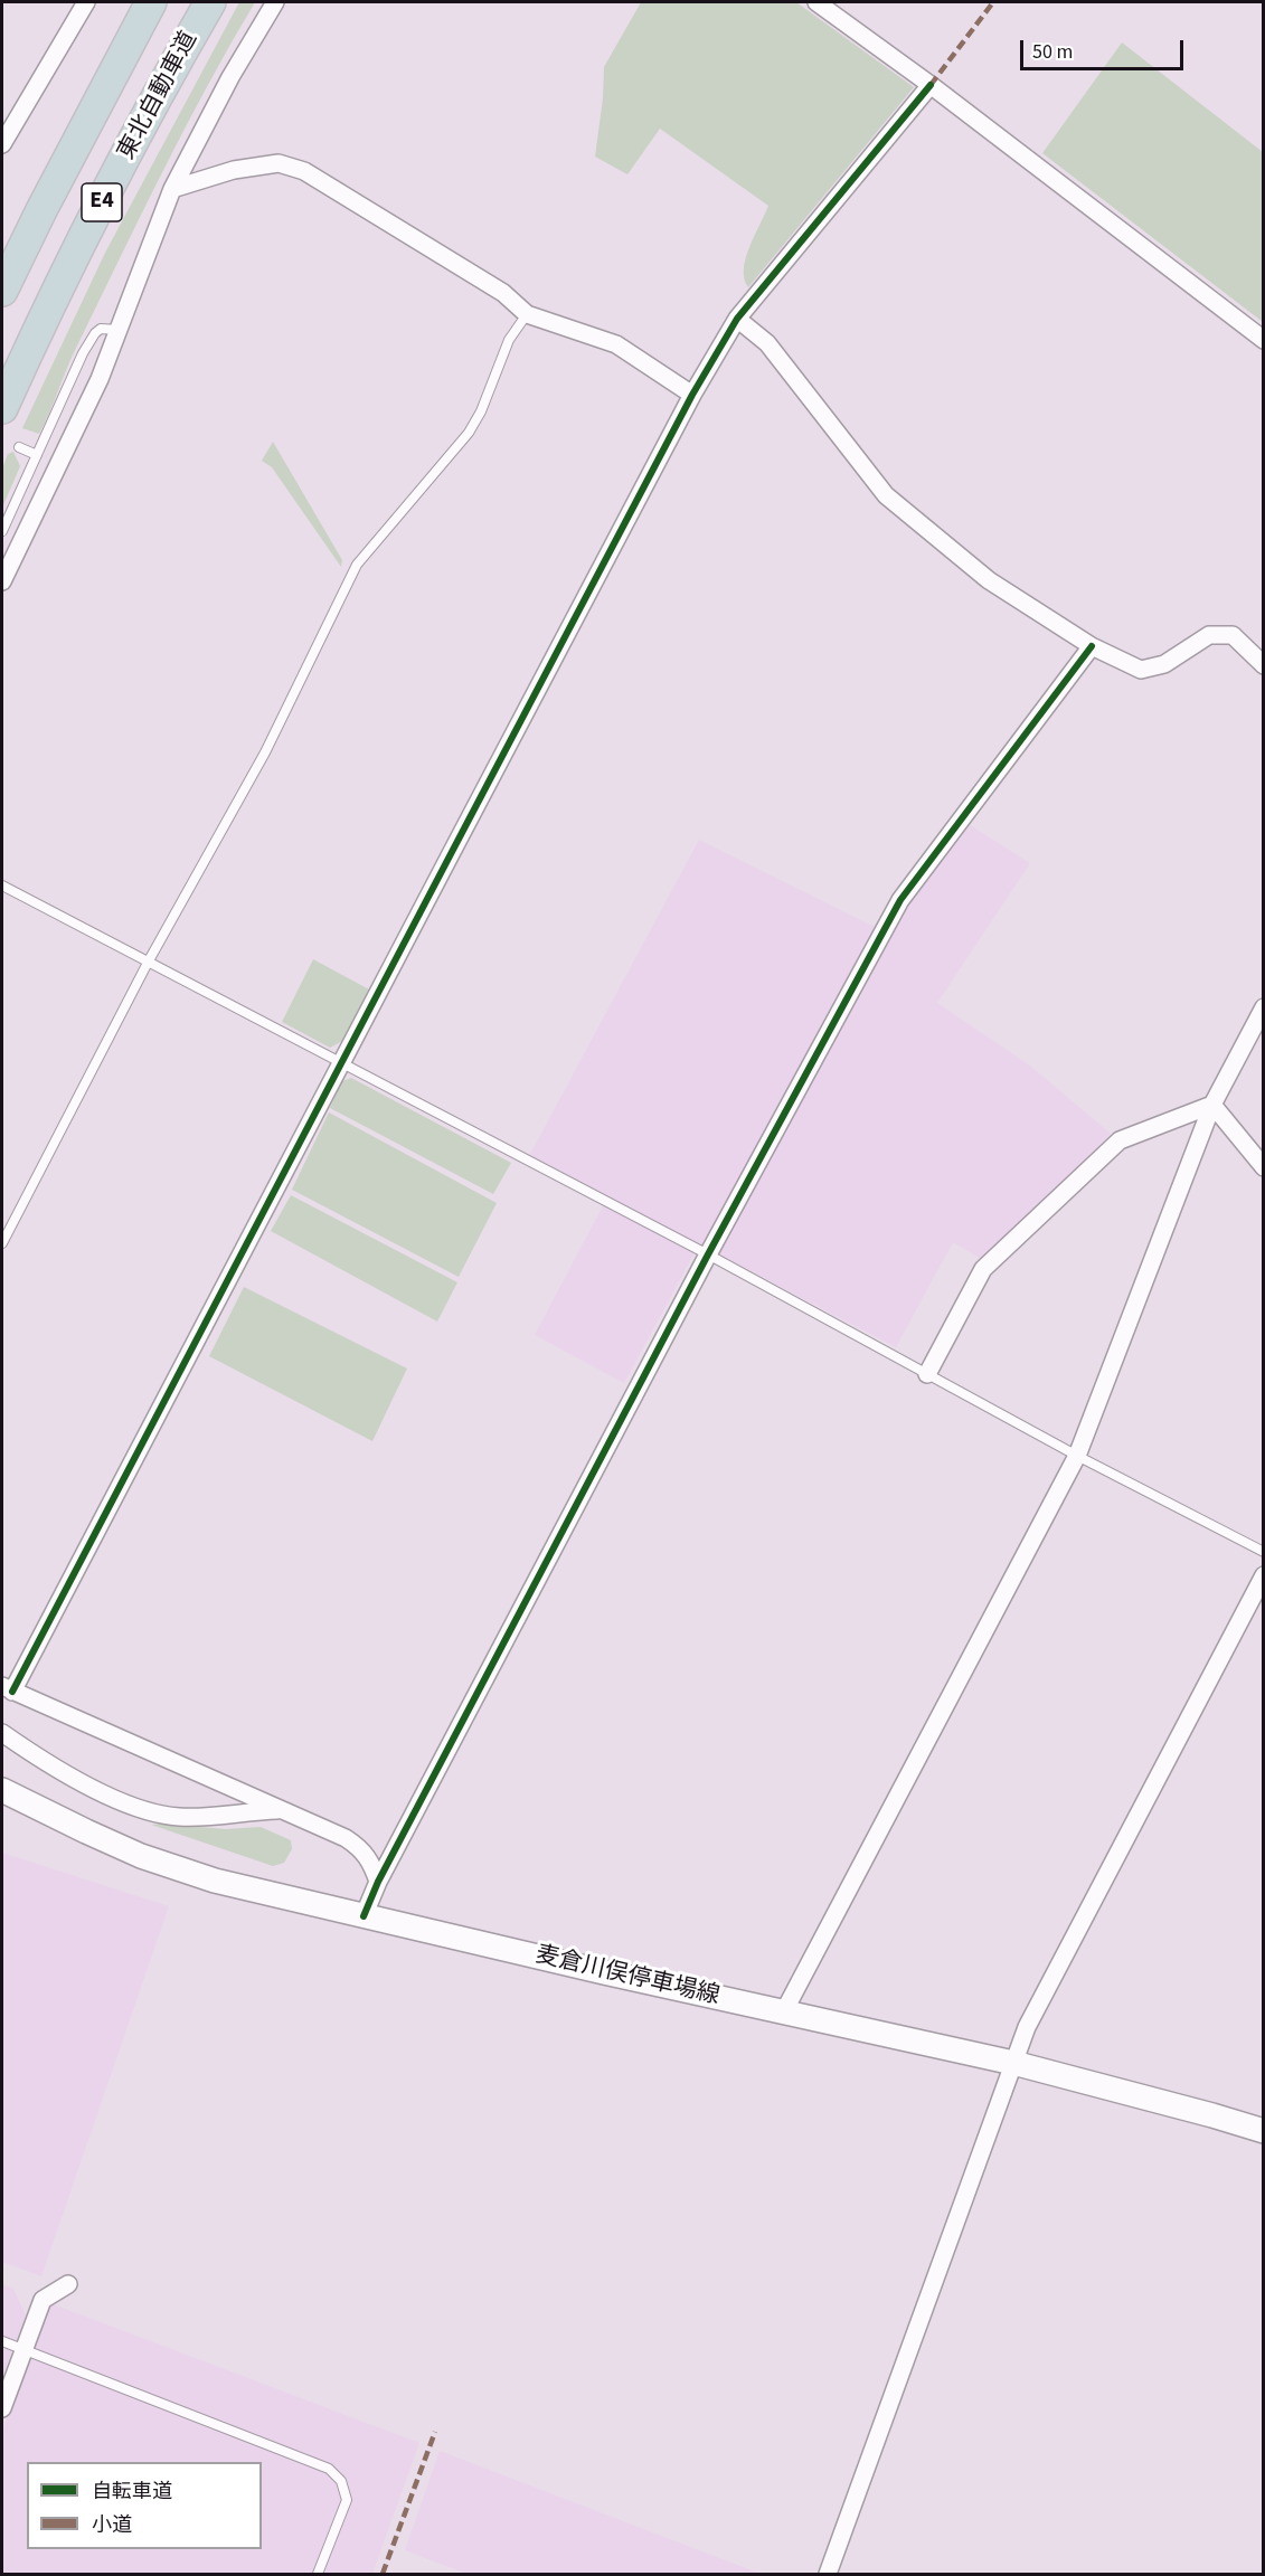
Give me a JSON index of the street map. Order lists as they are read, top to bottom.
{
  "streets": {
    "highway": ["東北自動車道", "E4"],
    "main road": ["麦倉川俣停車場線"]
  },
  "legend": ["自転車道", "小道"],
  "scale_bar": "50 m"
}
